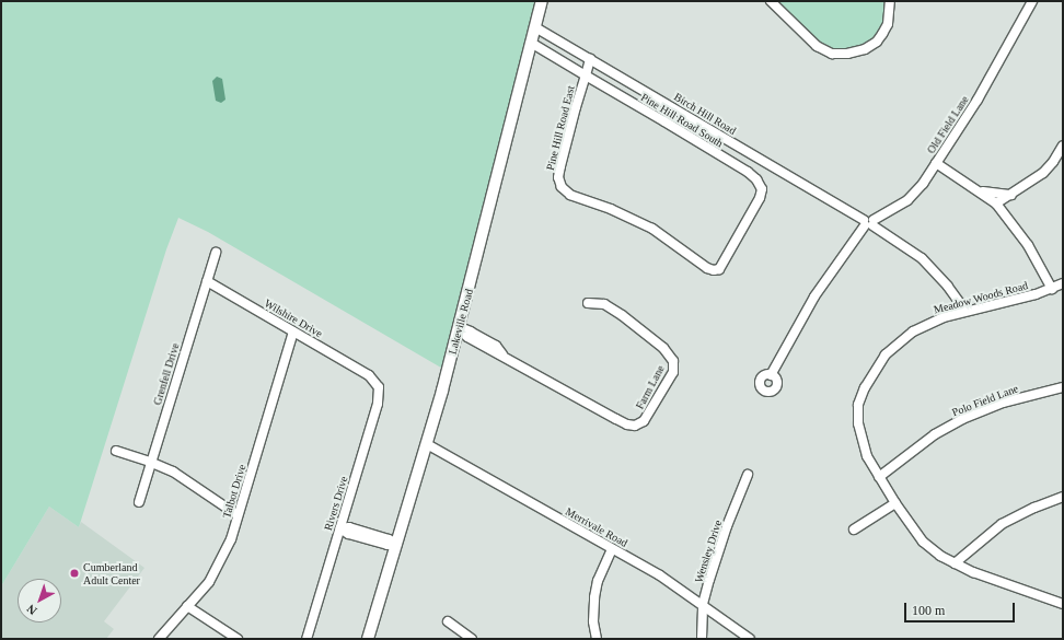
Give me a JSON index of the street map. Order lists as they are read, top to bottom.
{
  "streets": {
    "main road": ["Lakeville Road"],
    "street": [
      "Birch Hill Road",
      "Pine Hill Road South",
      "Old Field Lane",
      "Pine Hill Road East",
      "Meadow Woods Road",
      "Wilshire Drive",
      "Grenfell Drive",
      "Farm Lane",
      "Polo Field Lane",
      "Talbot Drive",
      "Rivers Drive",
      "Merrivale Road",
      "Wensley Drive"
    ]
  },
  "crossings": [
    ["Birch Hill Road", "Old Field Lane"],
    ["Birch Hill Road", "Pine Hill Road East"],
    ["Birch Hill Road", "Meadow Woods Road"],
    ["Birch Hill Road", "Lakeville Road"],
    ["Pine Hill Road South", "Pine Hill Road East"],
    ["Pine Hill Road South", "Lakeville Road"],
    ["Meadow Woods Road", "Polo Field Lane"],
    ["Wilshire Drive", "Grenfell Drive"],
    ["Wilshire Drive", "Talbot Drive"],
    ["Wilshire Drive", "Rivers Drive"],
    ["Lakeville Road", "Farm Lane"],
    ["Lakeville Road", "Merrivale Road"],
    ["Merrivale Road", "Wensley Drive"]
  ],
  "places": ["Cumberland Adult Center"],
  "scale_bar": "100 m",
  "north": "bottom left"
}
